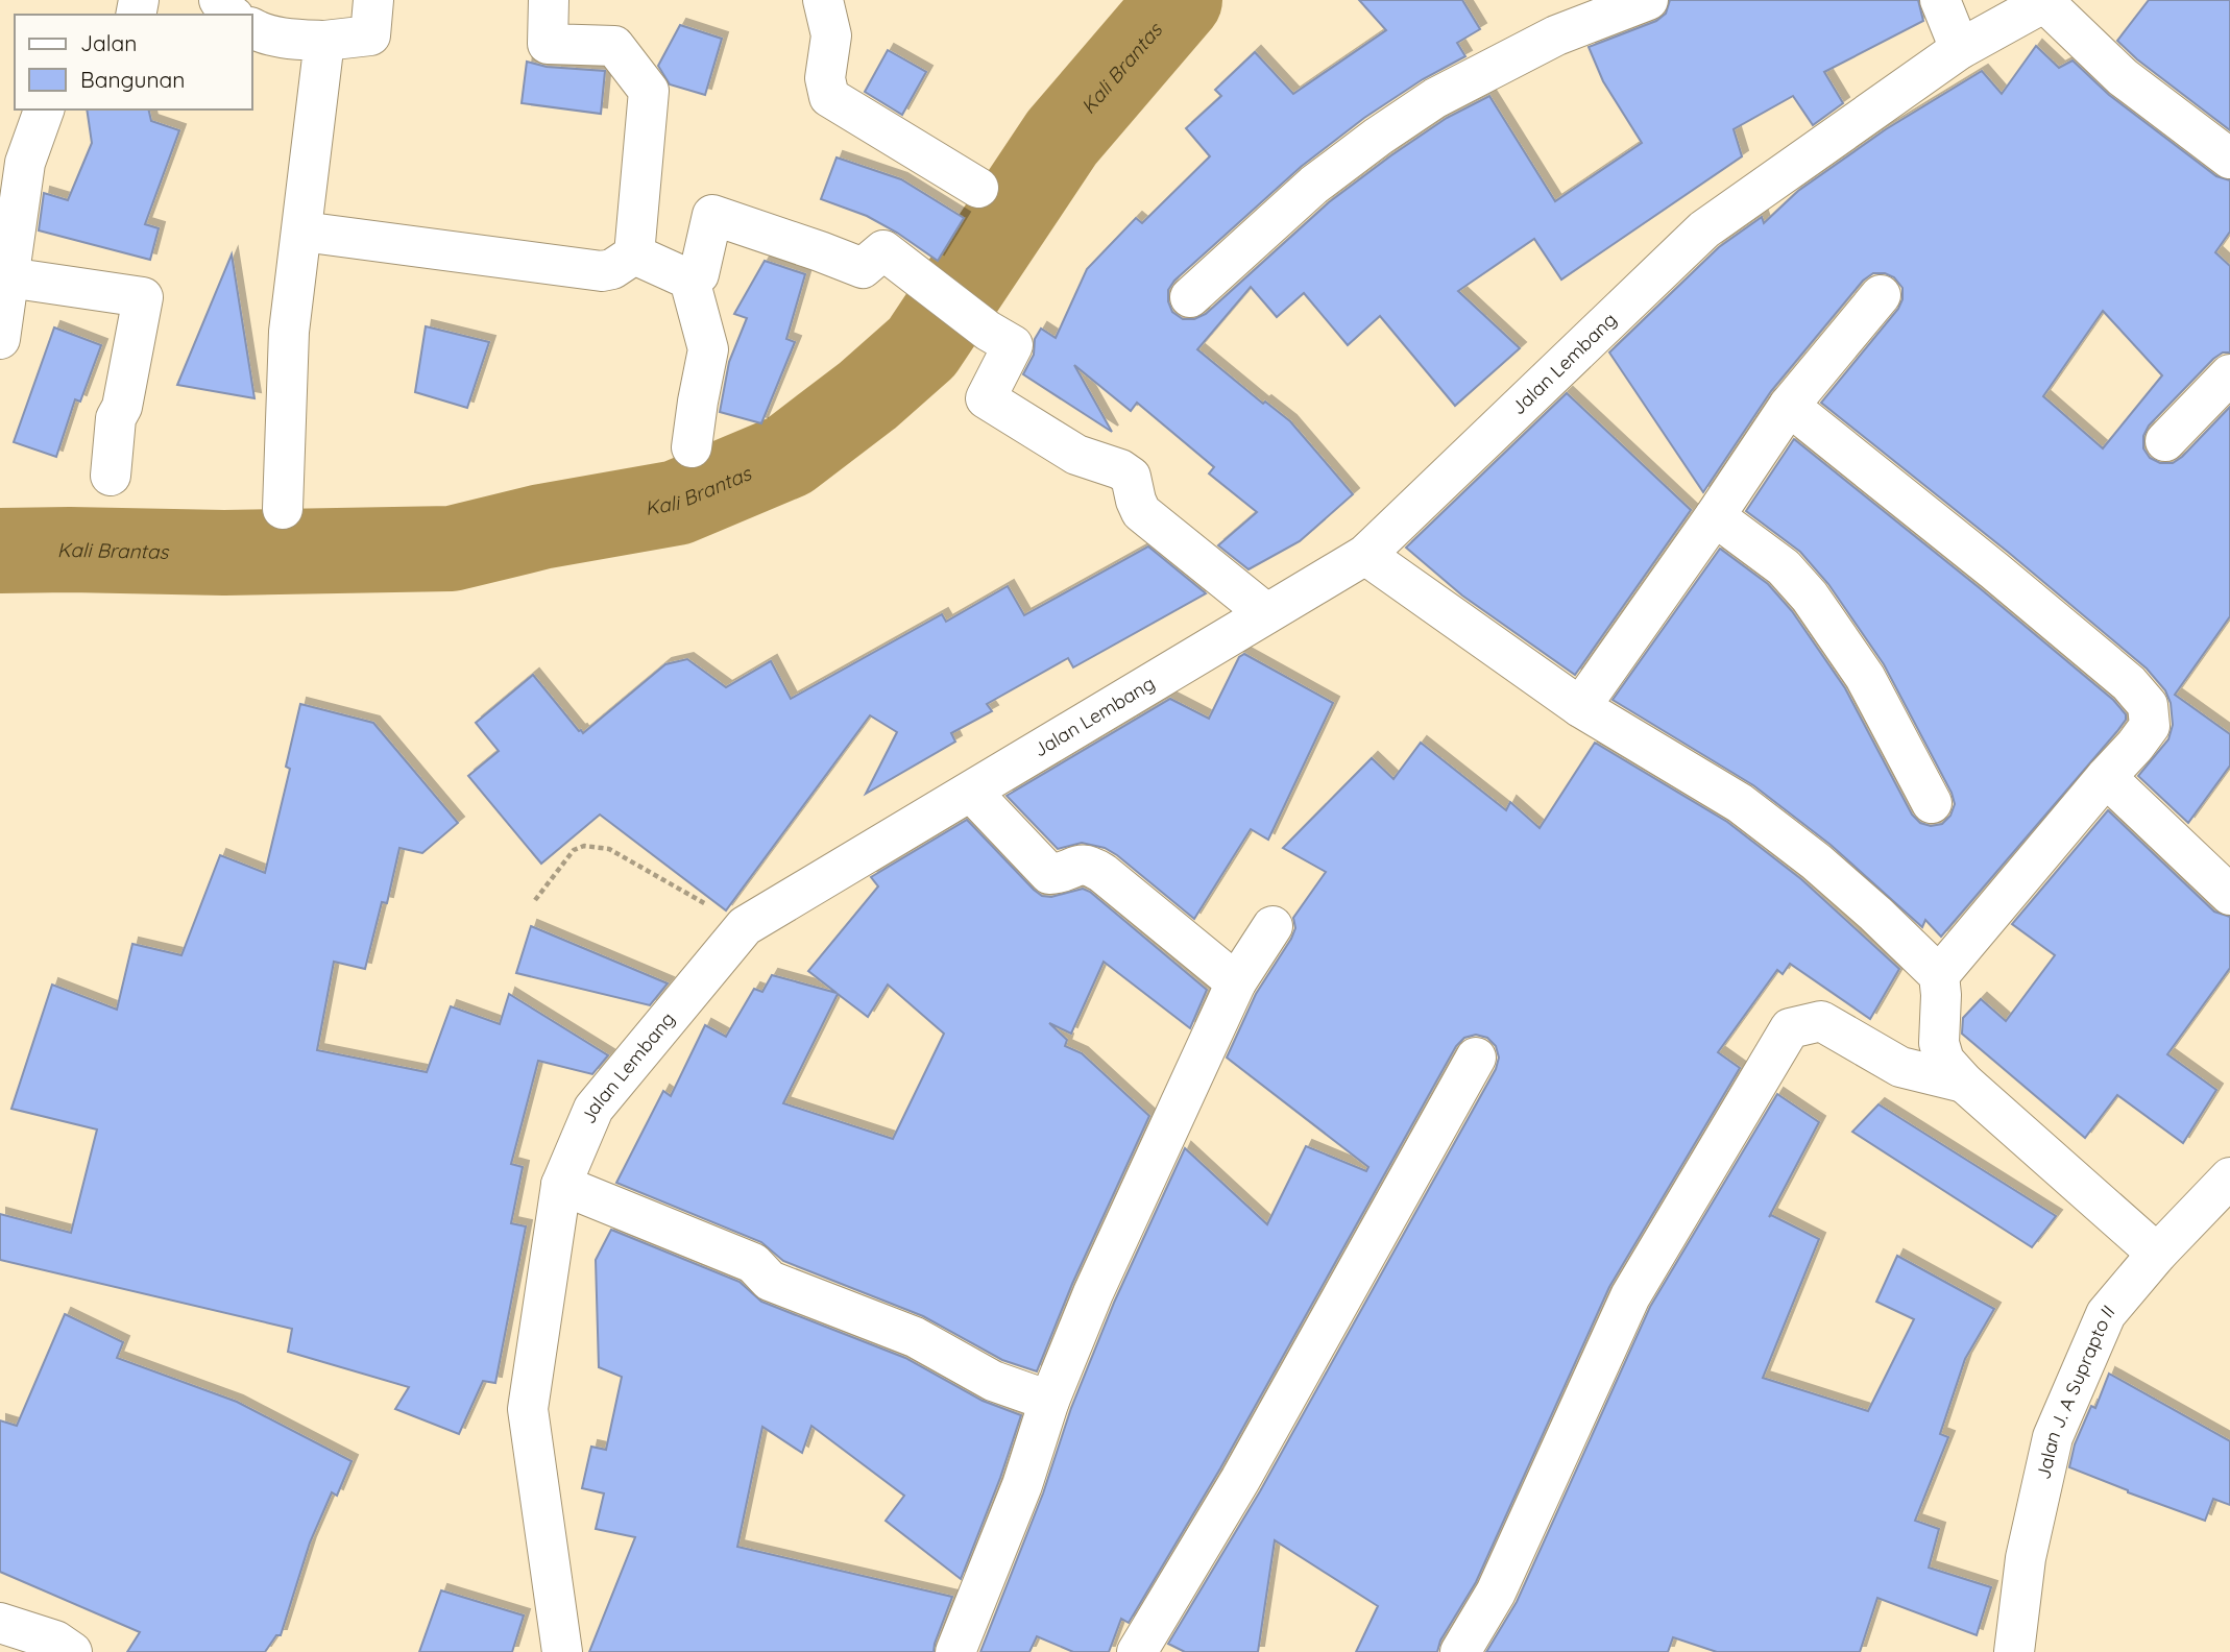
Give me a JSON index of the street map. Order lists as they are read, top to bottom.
{
  "streets": {
    "street": ["Jalan Lembang", "Jalan J. A Suprapto II"]
  },
  "water": ["Kali Brantas"],
  "legend": ["Jalan", "Bangunan"]
}
